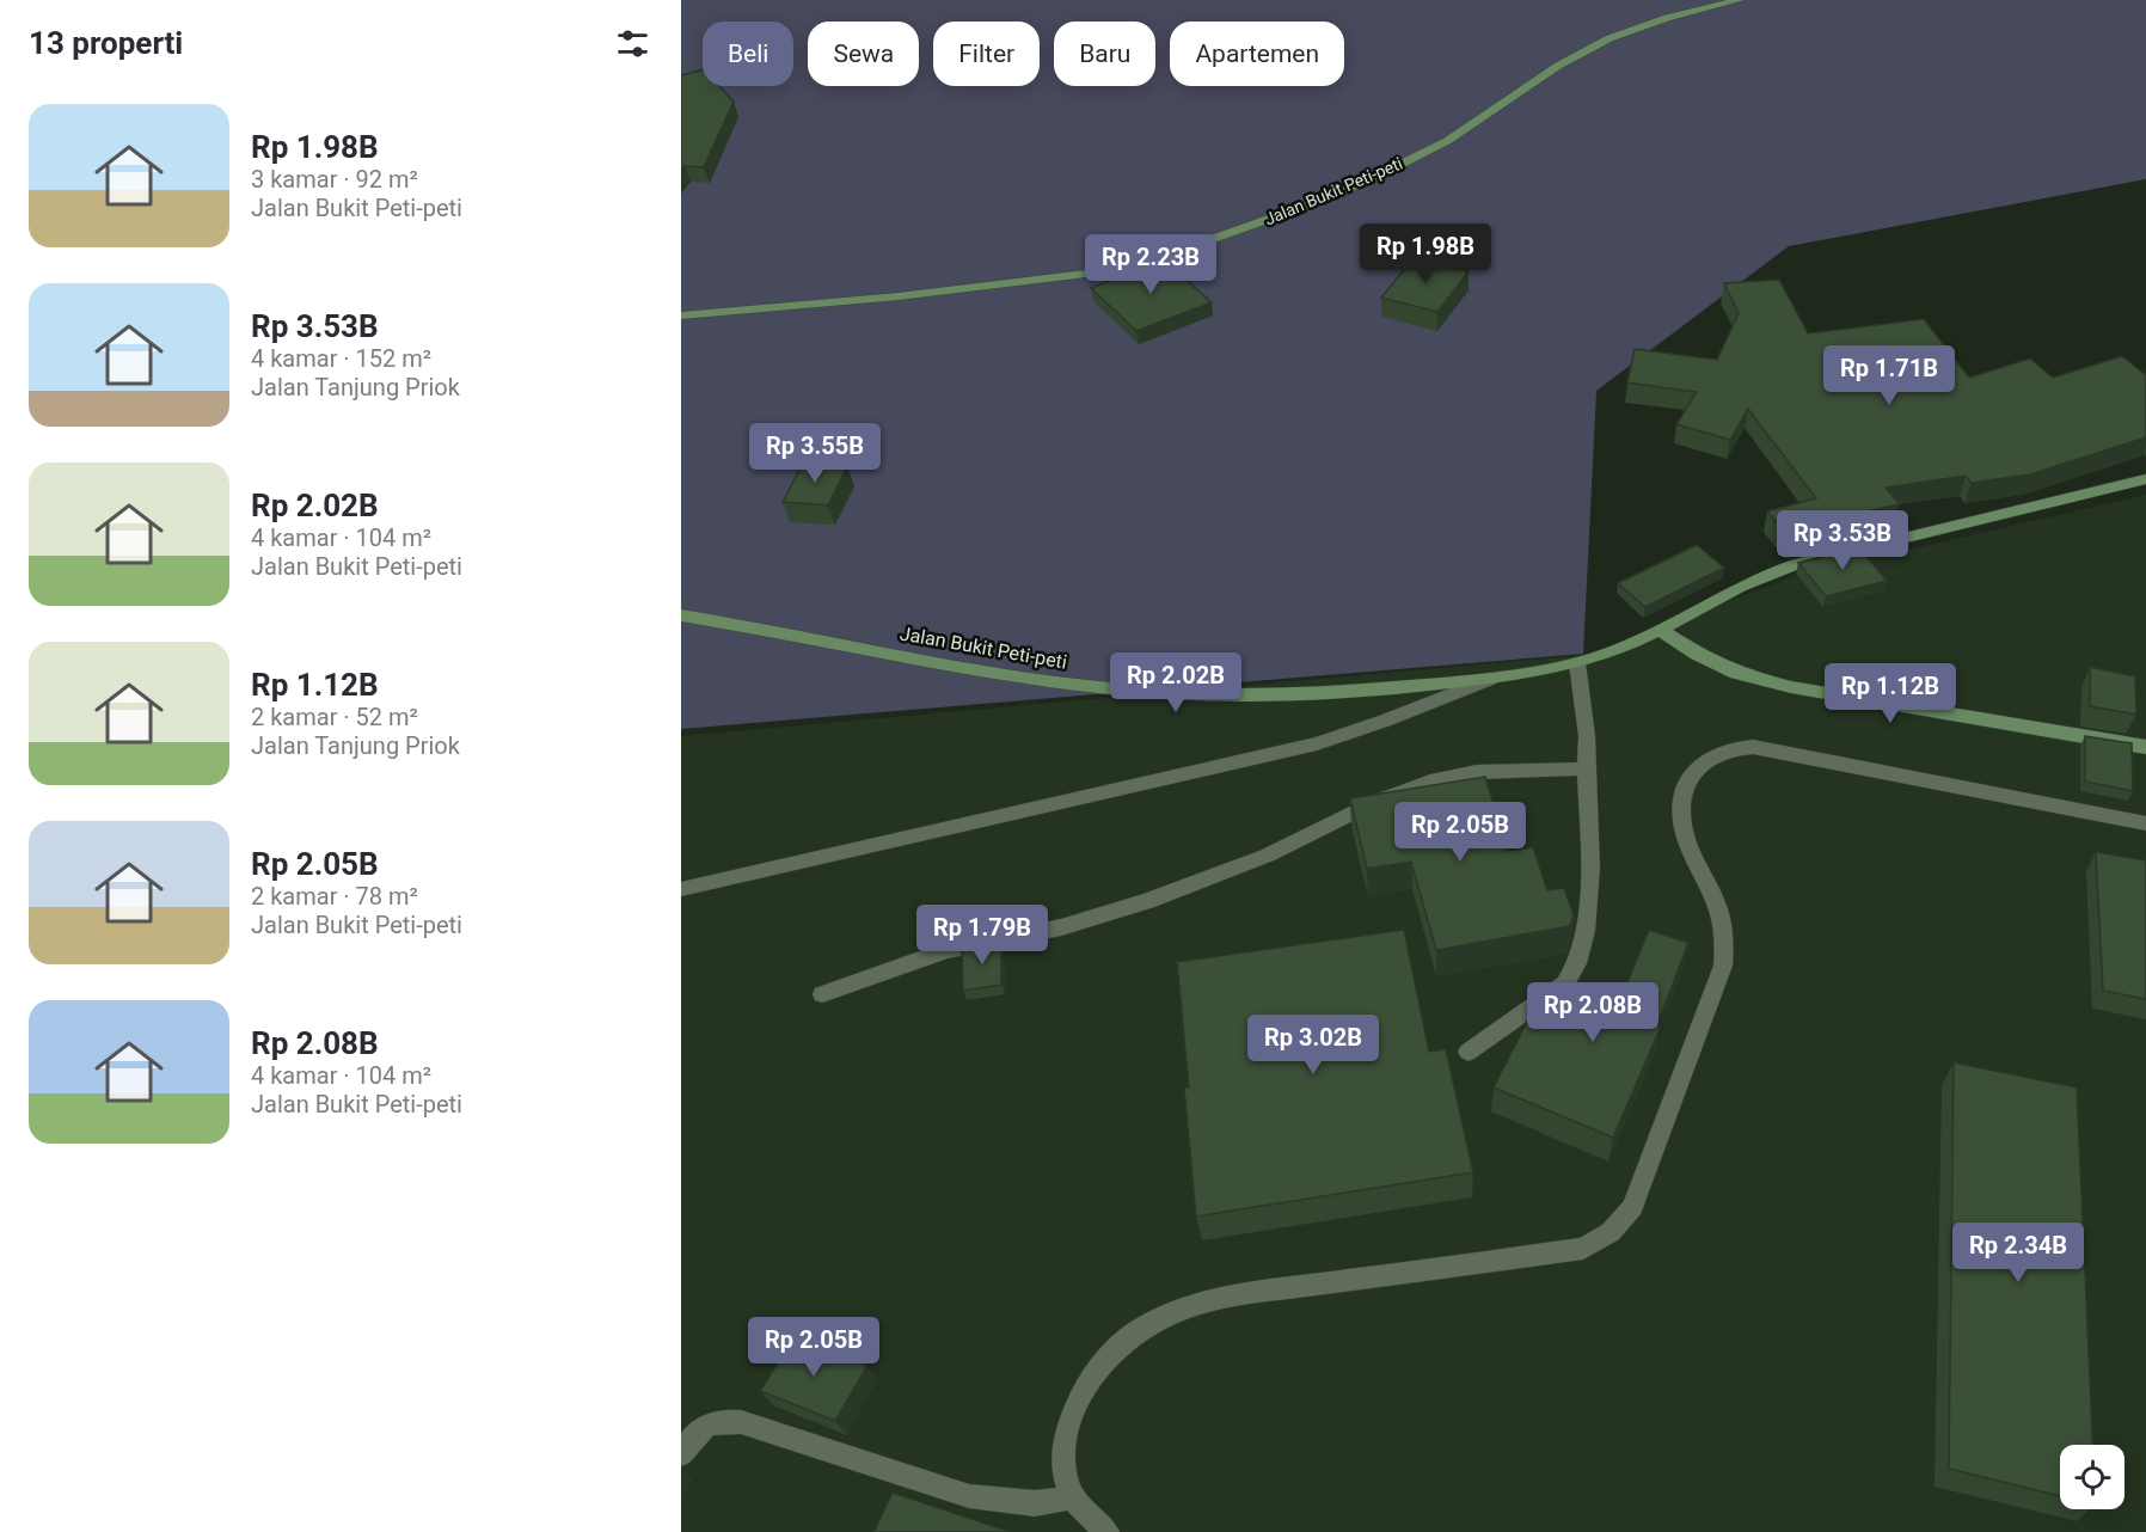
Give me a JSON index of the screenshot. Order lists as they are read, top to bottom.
{
  "streets": {
    "street": ["Jalan Bukit Peti-peti"]
  },
  "page": {
    "heading": "13 properti",
    "chip": [
      "Beli",
      "Sewa",
      "Filter",
      "Baru",
      "Apartemen"
    ],
    "list": [
      {
        "name": "Rp 1.98B",
        "note": "3 kamar · 92 m² · Jalan Bukit Peti-peti"
      },
      {
        "name": "Rp 3.53B",
        "note": "4 kamar · 152 m² · Jalan Tanjung Priok"
      },
      {
        "name": "Rp 2.02B",
        "note": "4 kamar · 104 m² · Jalan Bukit Peti-peti"
      },
      {
        "name": "Rp 1.12B",
        "note": "2 kamar · 52 m² · Jalan Tanjung Priok"
      },
      {
        "name": "Rp 2.05B",
        "note": "2 kamar · 78 m² · Jalan Bukit Peti-peti"
      },
      {
        "name": "Rp 2.08B",
        "note": "4 kamar · 104 m² · Jalan Bukit Peti-peti"
      }
    ],
    "price": [
      "Rp 1.98B",
      "Rp 2.23B",
      "Rp 1.71B",
      "Rp 3.55B",
      "Rp 3.53B",
      "Rp 2.02B",
      "Rp 1.12B",
      "Rp 2.05B",
      "Rp 1.79B",
      "Rp 2.08B",
      "Rp 3.02B",
      "Rp 2.34B",
      "Rp 2.05B"
    ]
  }
}
